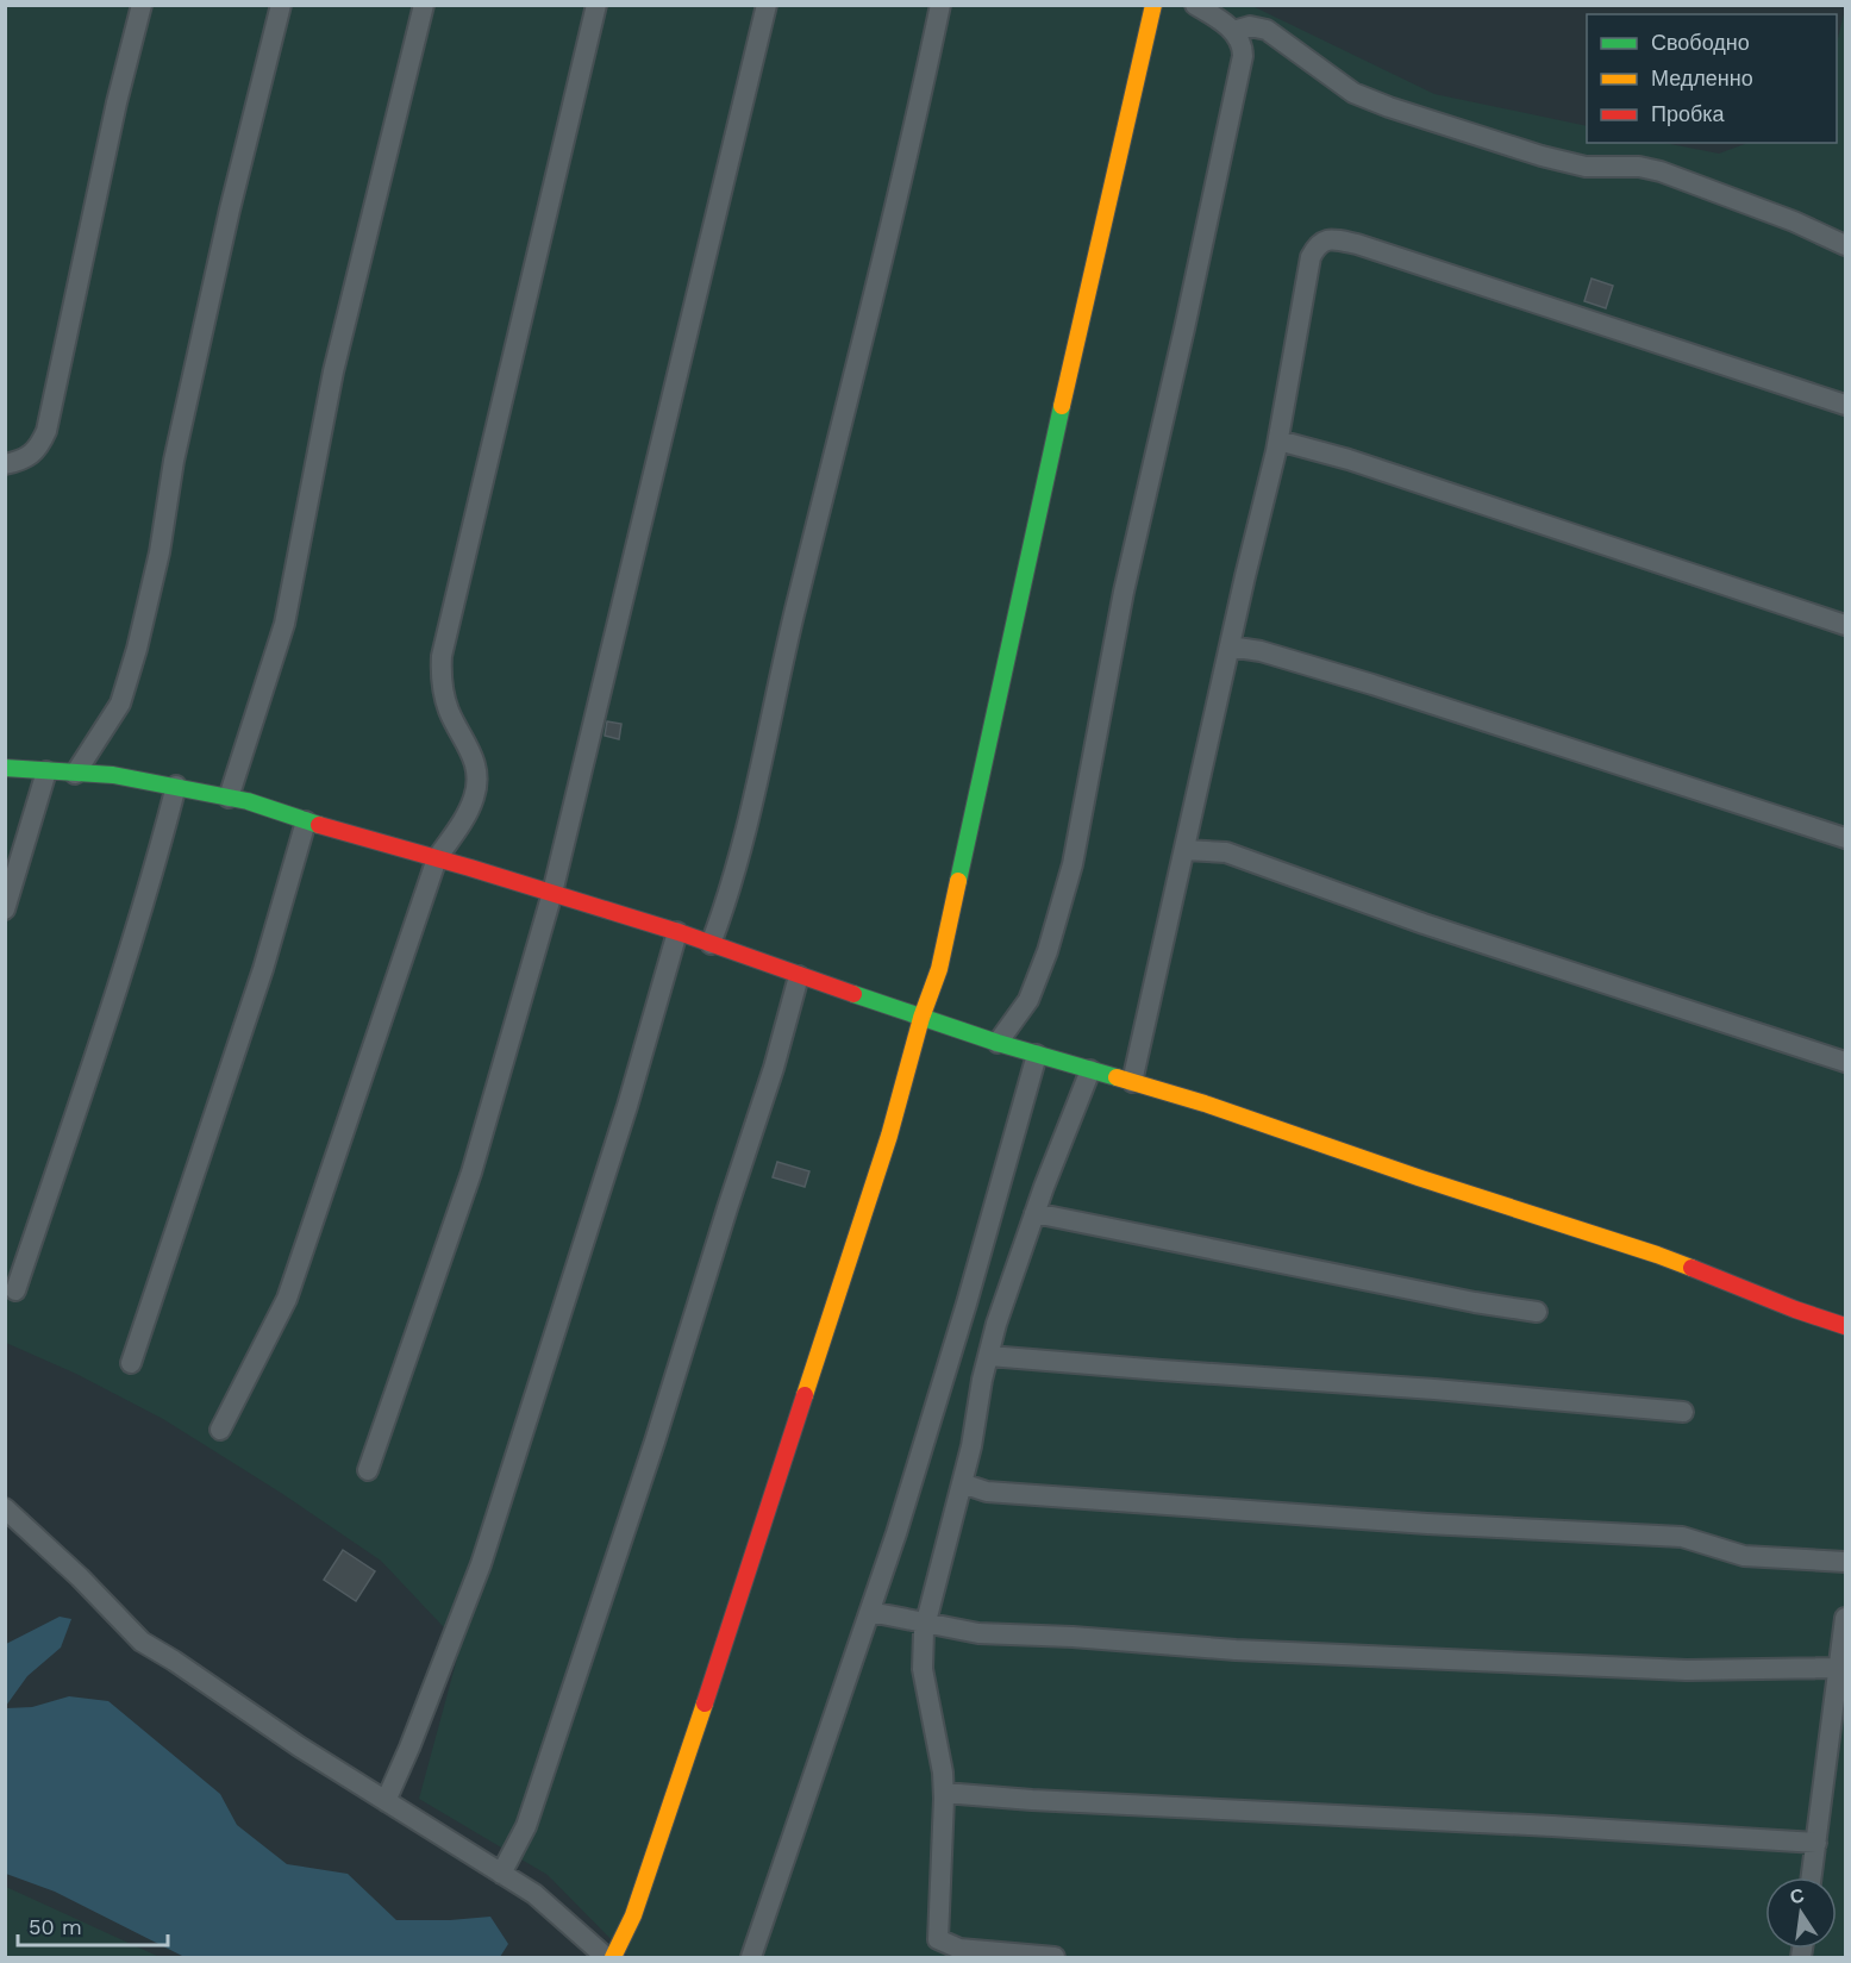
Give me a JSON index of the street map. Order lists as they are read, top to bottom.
{
  "legend": ["Свободно", "Медленно", "Пробка"],
  "scale_bar": "50 m",
  "north": "top"
}
